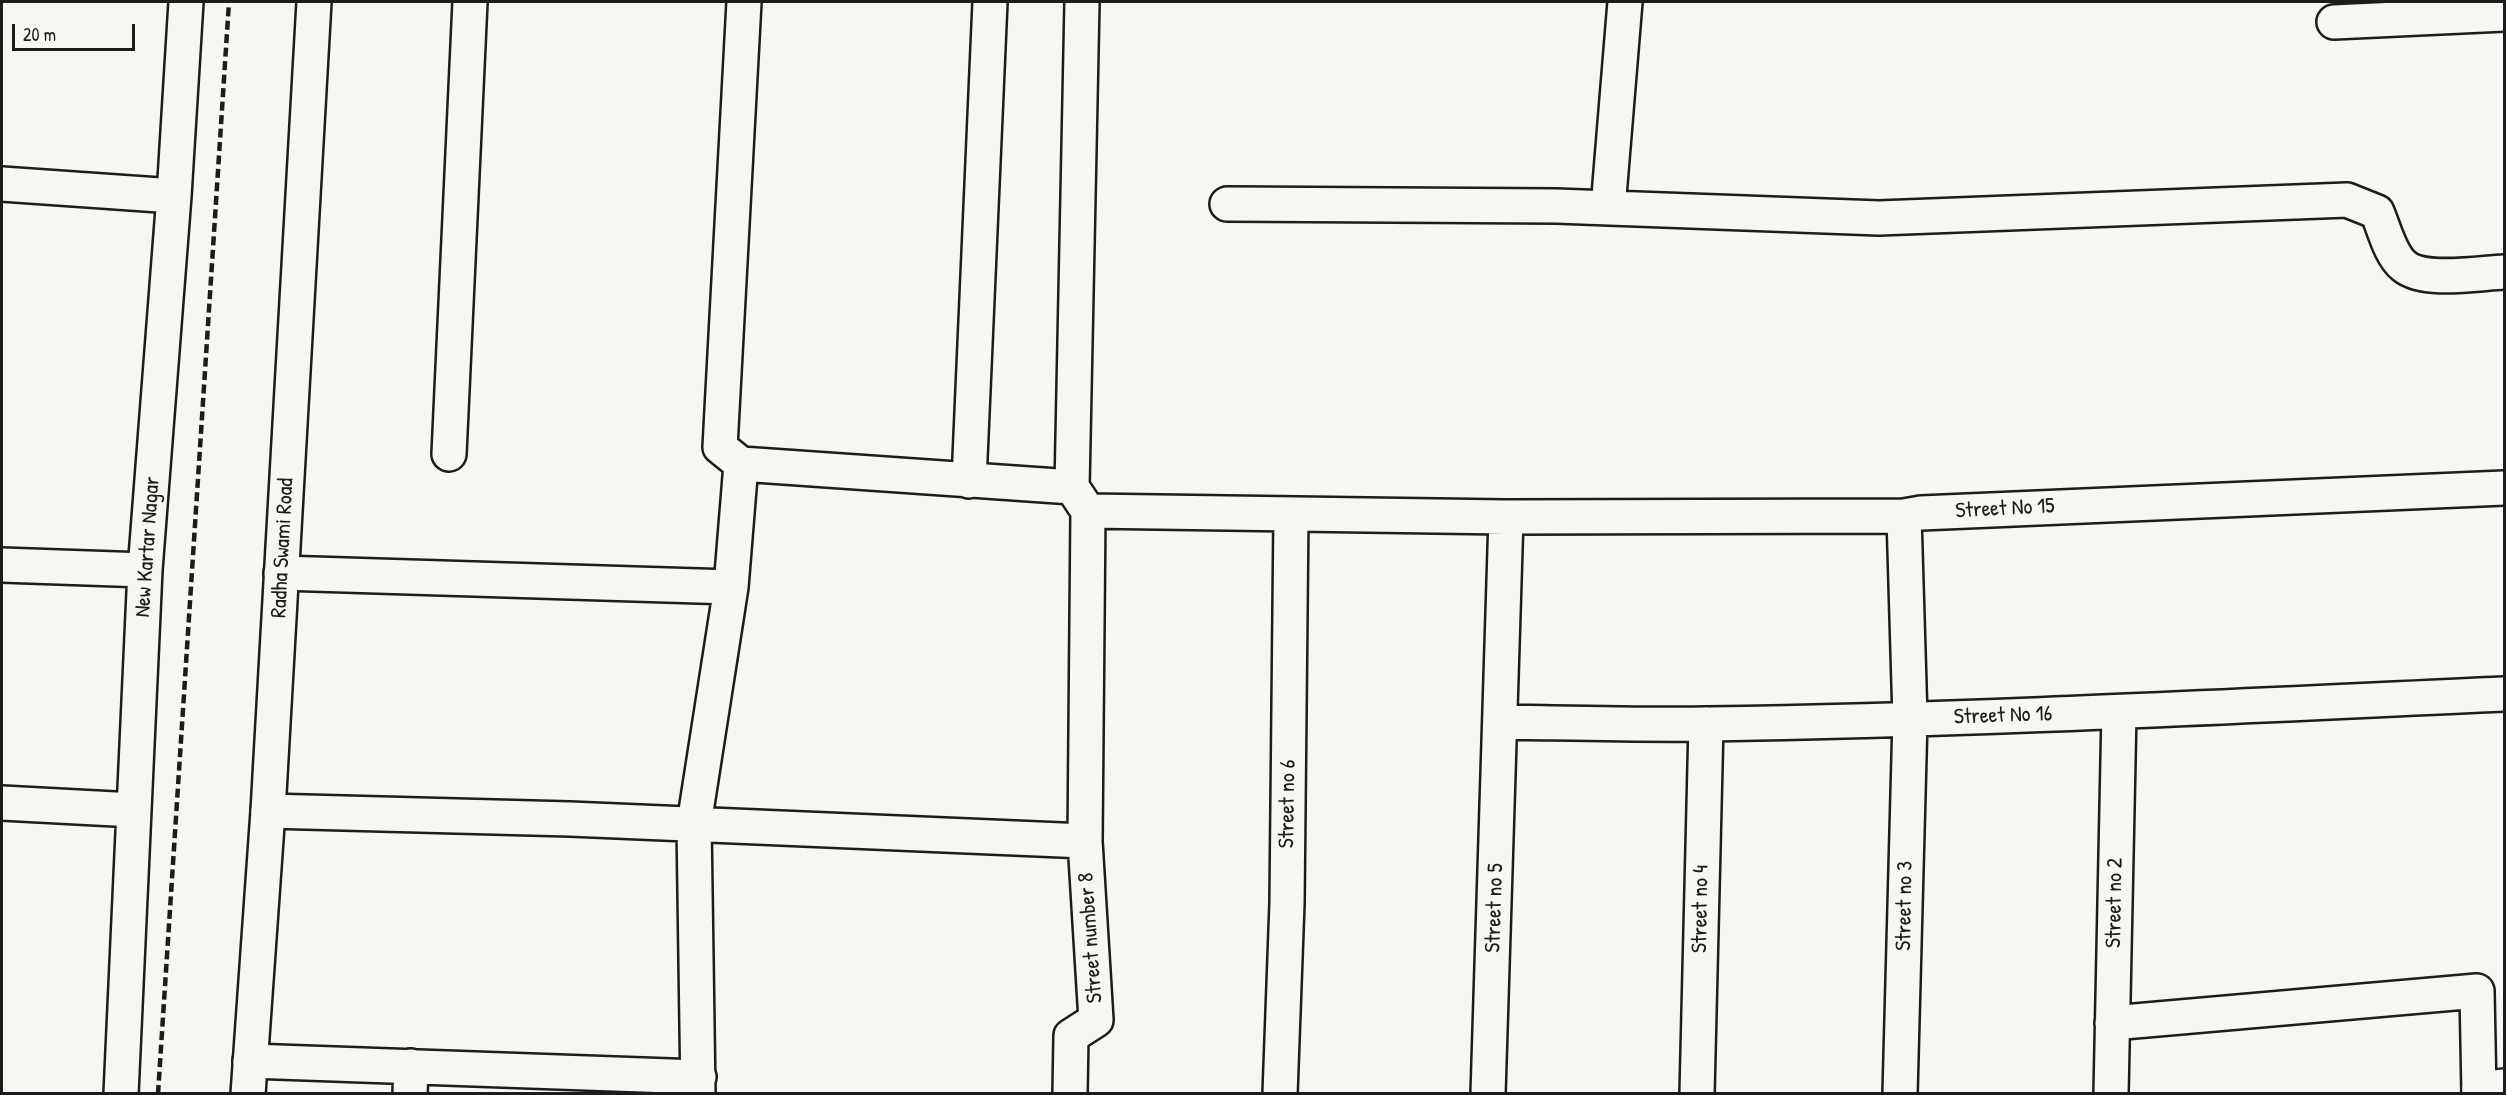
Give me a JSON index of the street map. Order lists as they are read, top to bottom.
{
  "streets": {
    "street": [
      "Street No 15",
      "New Kartar Nagar",
      "Radha Swami Road",
      "Street No 16",
      "Street no 6",
      "Street no 2",
      "Street no 3",
      "Street no 5",
      "Street no 4",
      "Street number 8"
    ]
  },
  "crossings": [
    ["Street No 15", "Street no 6"],
    ["Street No 15", "Street no 3"],
    ["Street No 15", "Street no 5"],
    ["Street No 16", "Street no 2"],
    ["Street No 16", "Street no 3"],
    ["Street No 16", "Street no 5"],
    ["Street No 16", "Street no 4"]
  ],
  "scale_bar": "20 m"
}
